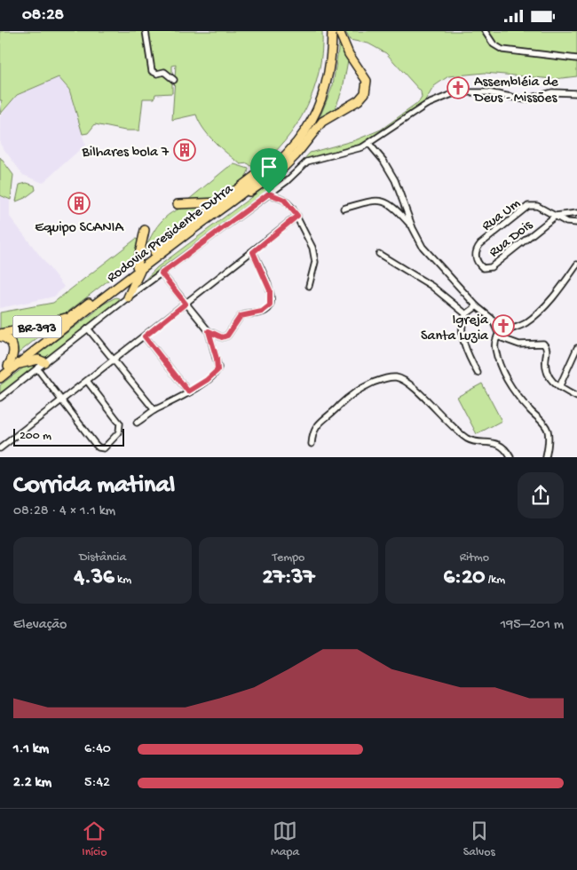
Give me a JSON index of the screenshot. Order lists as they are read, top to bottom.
{
  "streets": {
    "highway": ["Rodovia Presidente Dutra", "BR-393"],
    "street": ["Rua Um", "Rua Dois"]
  },
  "crossings": [
    ["Rua Um", "Rua Dois"],
    ["Rodovia Presidente Dutra", "BR-393"]
  ],
  "places": {
    "church": ["Assembléia de Deus - Missões", "Igreja Santa Luzia"],
    "building": ["Bilhares bola 7", "Equipo SCANIA"]
  },
  "scale_bar": "200 m",
  "page": {
    "status": "08:28",
    "scale": "200 m",
    "heading": ["Corrida matinal", "08:28 · 4 × 1.1 km"],
    "stats": [
      ["Distância", "4.36 km"],
      ["Tempo", "27:37"],
      ["Ritmo", "6:20 /km"]
    ],
    "chart": ["Elevação", "195–201 m"],
    "list": [
      {
        "name": "1.1 km",
        "note": "6:40"
      },
      {
        "name": "2.2 km",
        "note": "5:42"
      }
    ],
    "tabs": ["Início", "Mapa", "Salvos"]
  }
}
